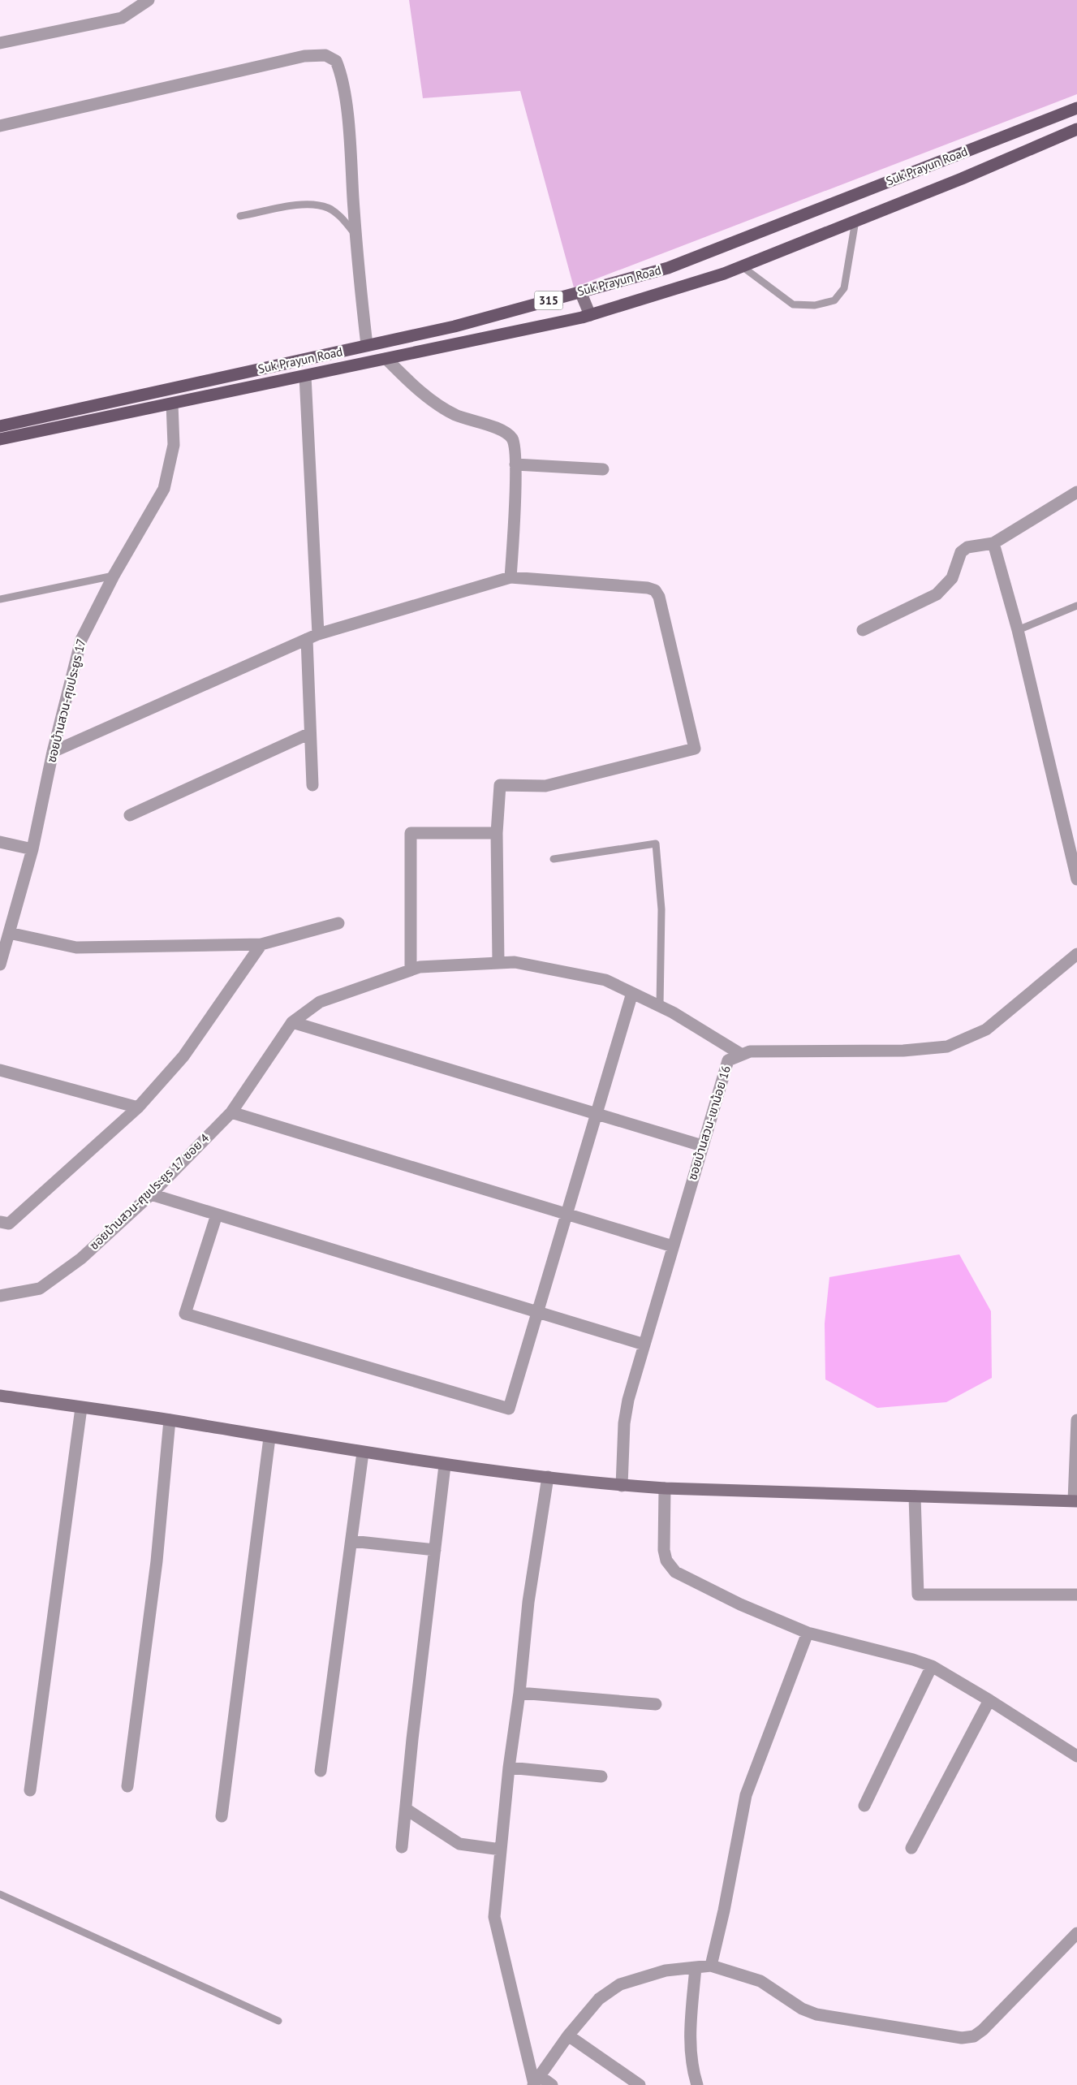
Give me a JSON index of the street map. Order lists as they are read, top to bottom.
{
  "streets": {
    "main road": ["Suk Prayun Road", "315"],
    "street": ["ซอยบ้านสวน-ศุขประยูร 17", "ซอยบ้านสวน-เขาน้อย 16", "ซอยบ้านสวน-ศุขประยูร 17 ซอย 4"]
  },
  "crossings": [
    ["Suk Prayun Road", "ซอยบ้านสวน-ศุขประยูร 17"],
    ["ซอยบ้านสวน-เขาน้อย 16", "ซอยบ้านสวน-ศุขประยูร 17 ซอย 4"]
  ]
}
